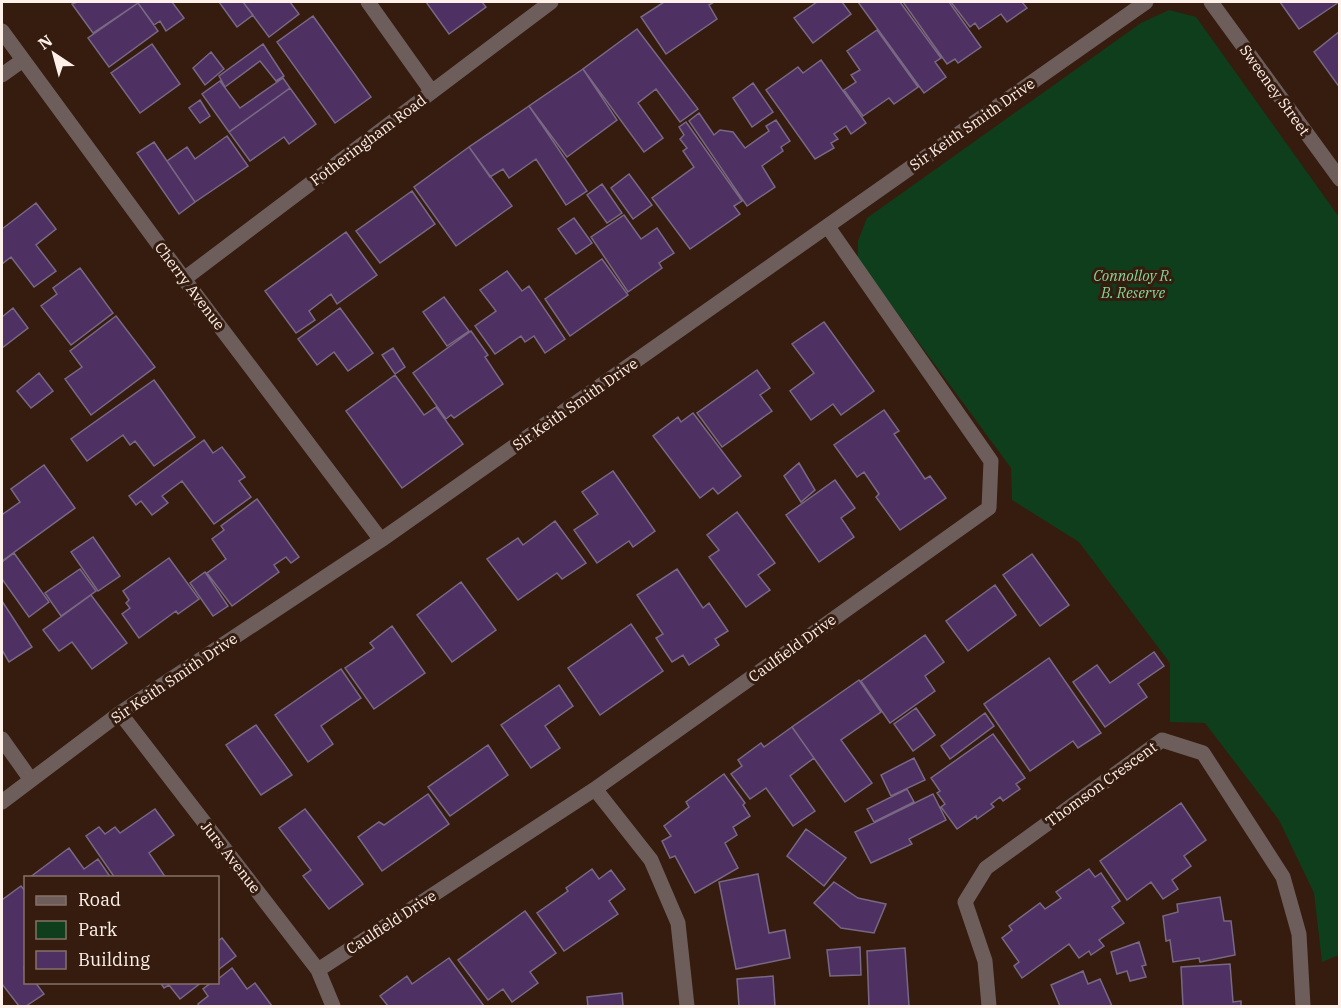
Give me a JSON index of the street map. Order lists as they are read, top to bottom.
{
  "streets": {
    "street": [
      "Sweeney Street",
      "Sir Keith Smith Drive",
      "Fotheringham Road",
      "Cherry Avenue",
      "Caulfield Drive",
      "Thomson Crescent",
      "Jurs Avenue"
    ]
  },
  "crossings": [
    ["Sir Keith Smith Drive", "Cherry Avenue"],
    ["Sir Keith Smith Drive", "Caulfield Drive"],
    ["Sir Keith Smith Drive", "Jurs Avenue"],
    ["Fotheringham Road", "Cherry Avenue"],
    ["Caulfield Drive", "Jurs Avenue"]
  ],
  "parks": ["Connolloy R. B. Reserve"],
  "legend": ["Road", "Park", "Building"],
  "north": "top left"
}
